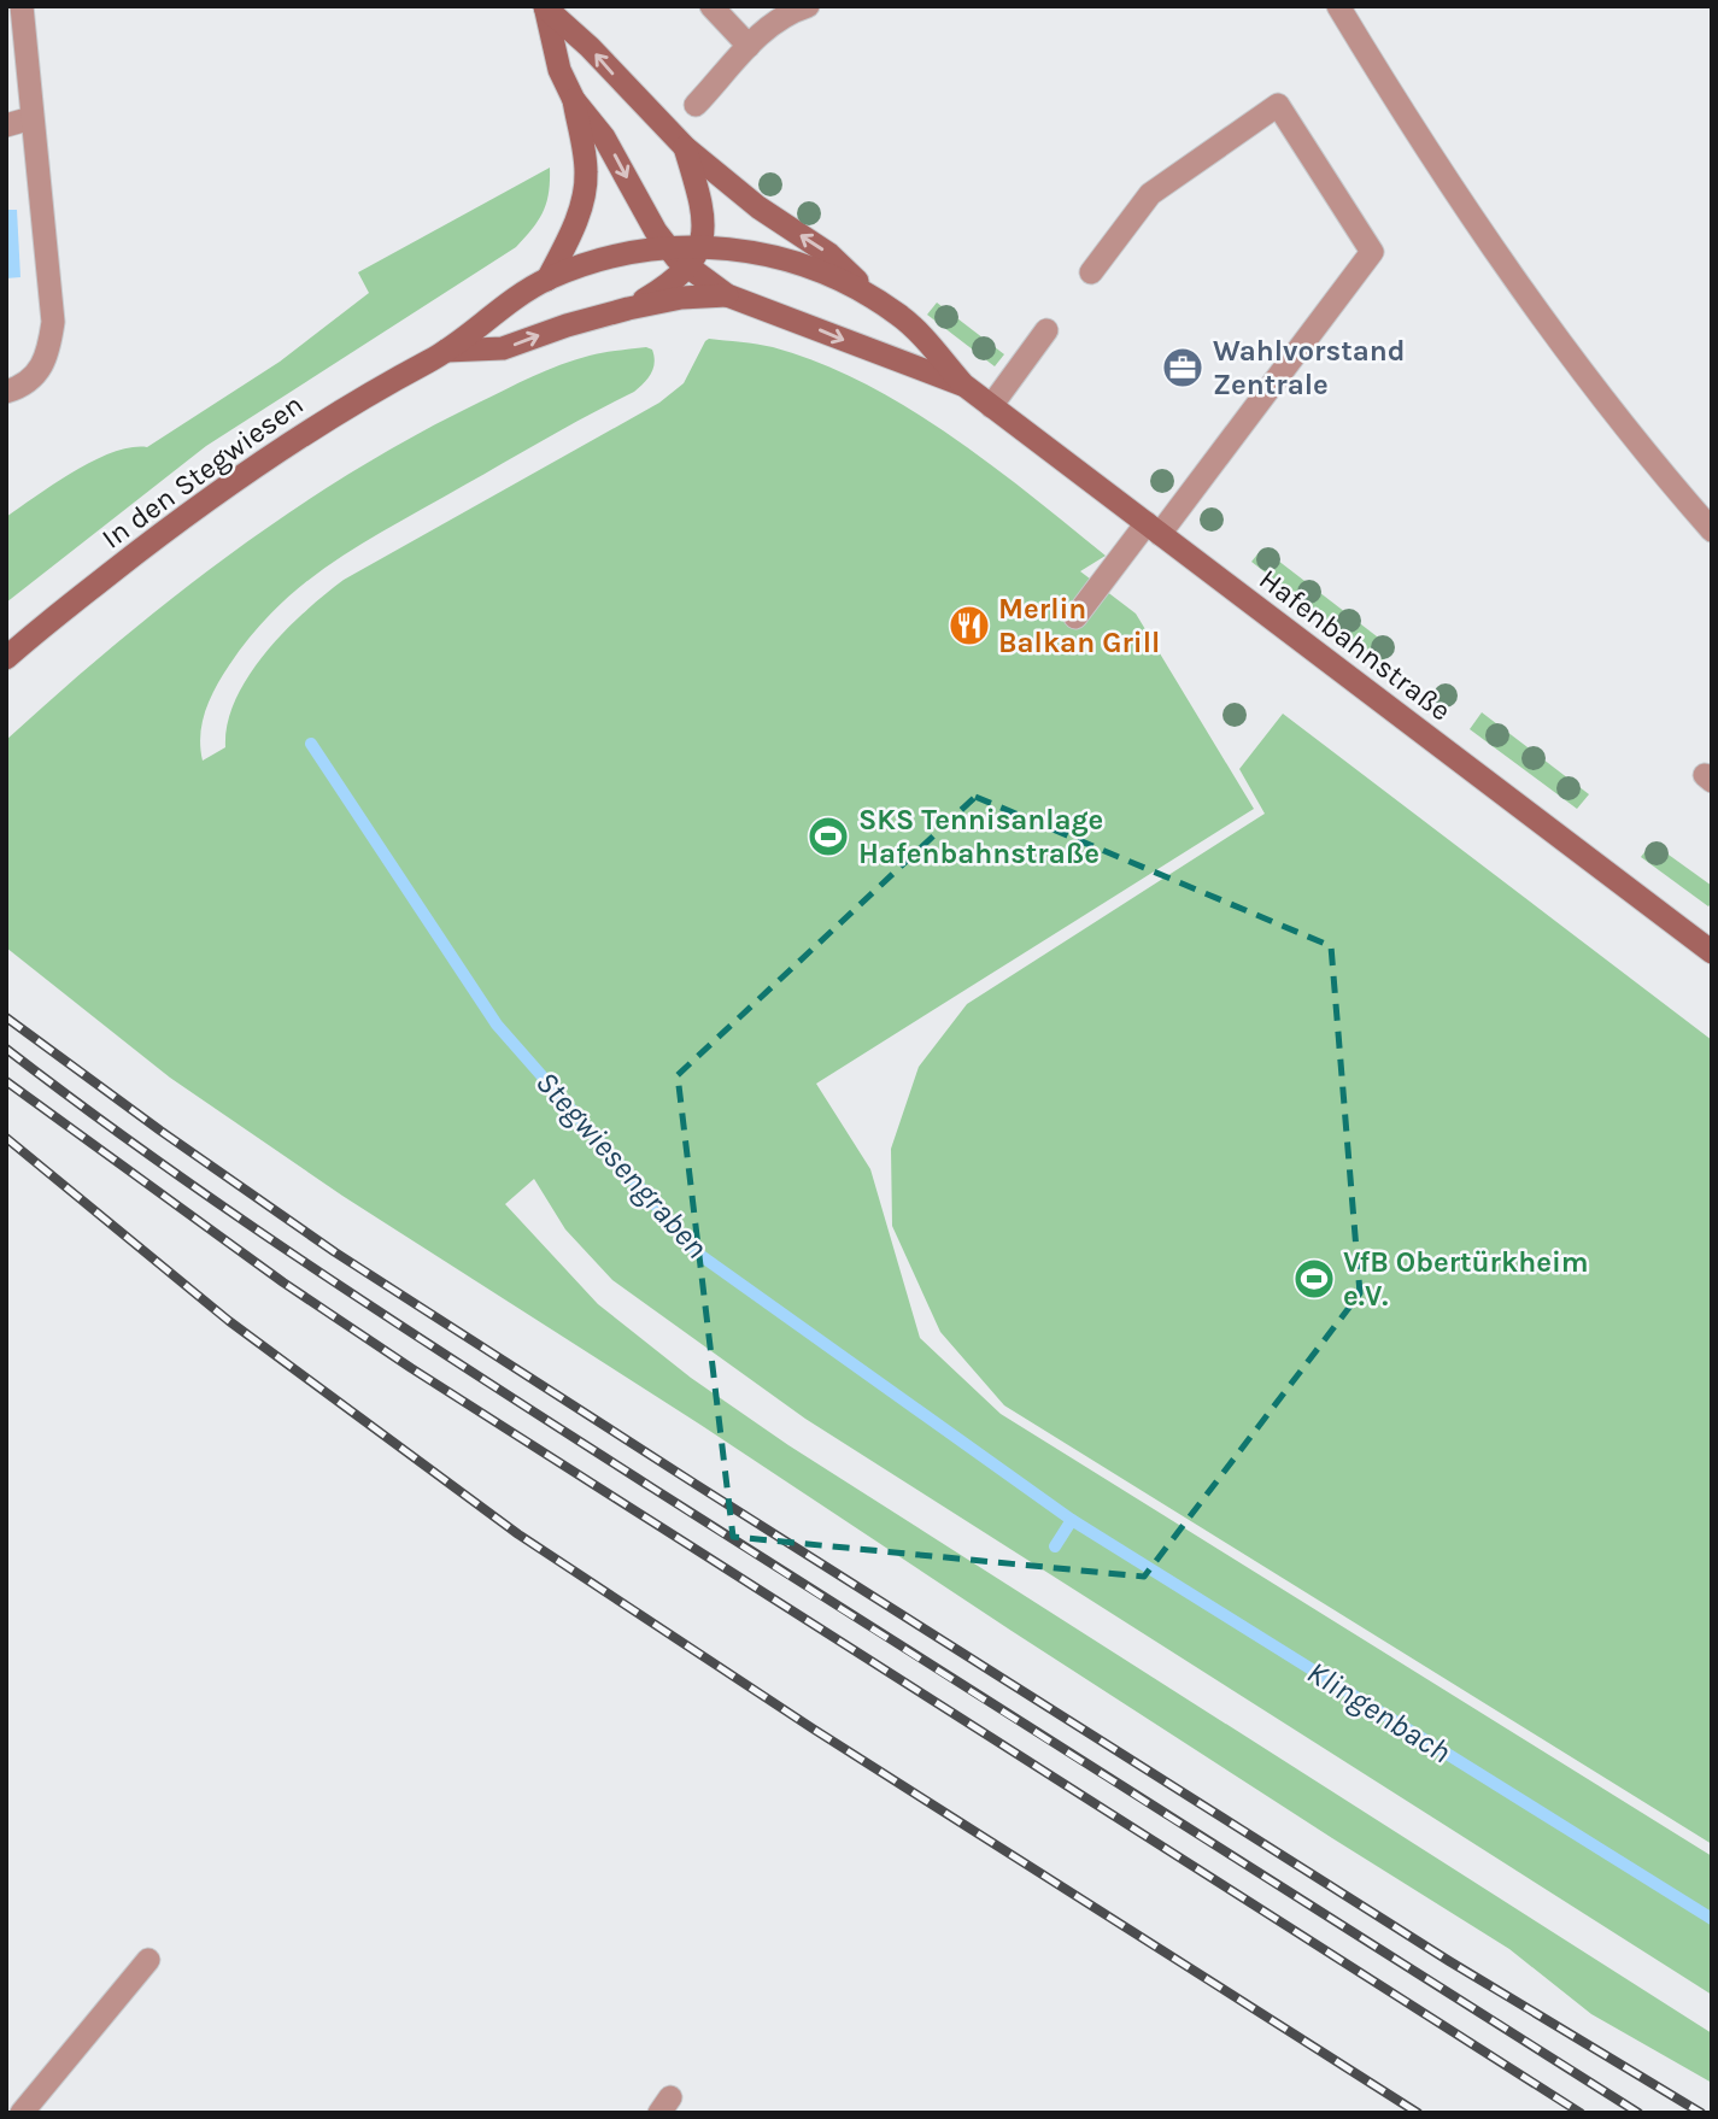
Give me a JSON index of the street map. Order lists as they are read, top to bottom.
{
  "streets": {
    "main road": ["In den Stegwiesen", "Hafenbahnstraße"]
  },
  "crossings": [
    ["In den Stegwiesen", "Hafenbahnstraße"]
  ],
  "water": ["Stegwiesengraben", "Klingenbach"],
  "places": {
    "office": ["Wahlvorstand Zentrale"],
    "restaurant": ["Merlin Balkan Grill"],
    "sports": ["SKS Tennisanlage Hafenbahnstraße", "VfB Obertürkheim e.V."]
  }
}
